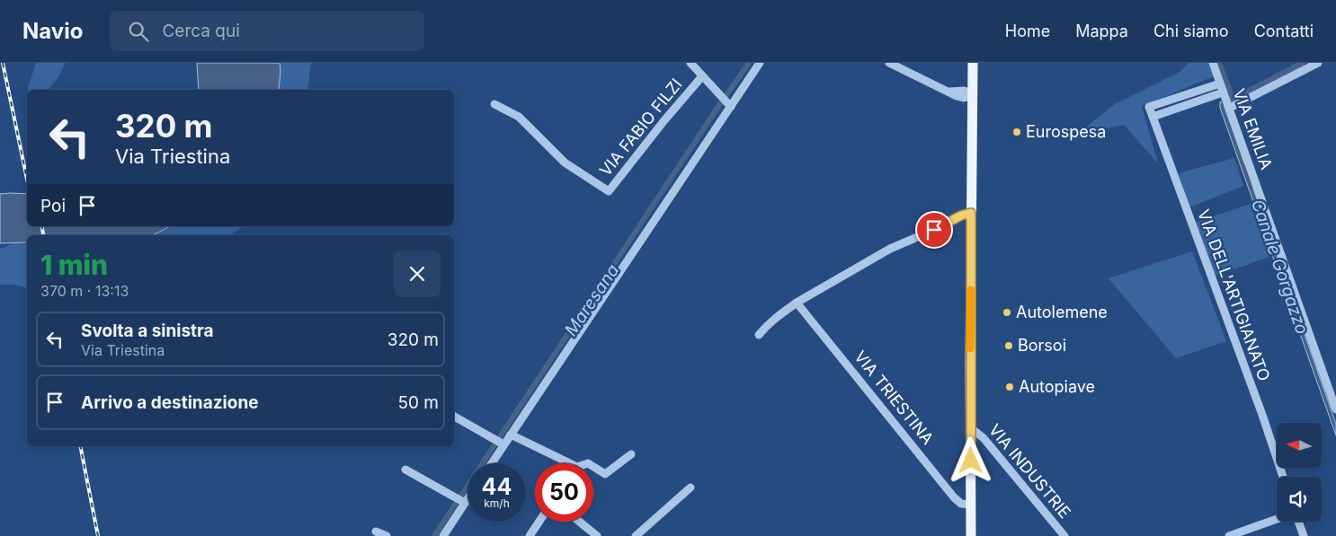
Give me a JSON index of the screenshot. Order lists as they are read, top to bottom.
{
  "streets": {
    "street": [
      "VIA FABIO FILZI",
      "VIA EMILIA",
      "VIA DELL'ARTIGIANATO",
      "VIA TRIESTINA",
      "VIA INDUSTRIE"
    ]
  },
  "water": ["Canale Gorgazzo", "Maresana"],
  "places": [
    "Eurospesa",
    "Autolemene",
    "Borsoi",
    "Autopiave"
  ],
  "north": "left",
  "page": {
    "header": "Navio",
    "search": "Cerca qui",
    "nav": [
      "Home",
      "Mappa",
      "Chi siamo",
      "Contatti"
    ],
    "turn": ["320 m", "Via Triestina"],
    "then": "Poi",
    "heading": ["1 min", "370 m · 13:13"],
    "list": [
      {
        "name": "Svolta a sinistra",
        "note": "Via Triestina",
        "value": "320 m"
      },
      {
        "name": "Arrivo a destinazione",
        "value": "50 m"
      }
    ],
    "speed": "44 km/h",
    "limit": "50"
  }
}
